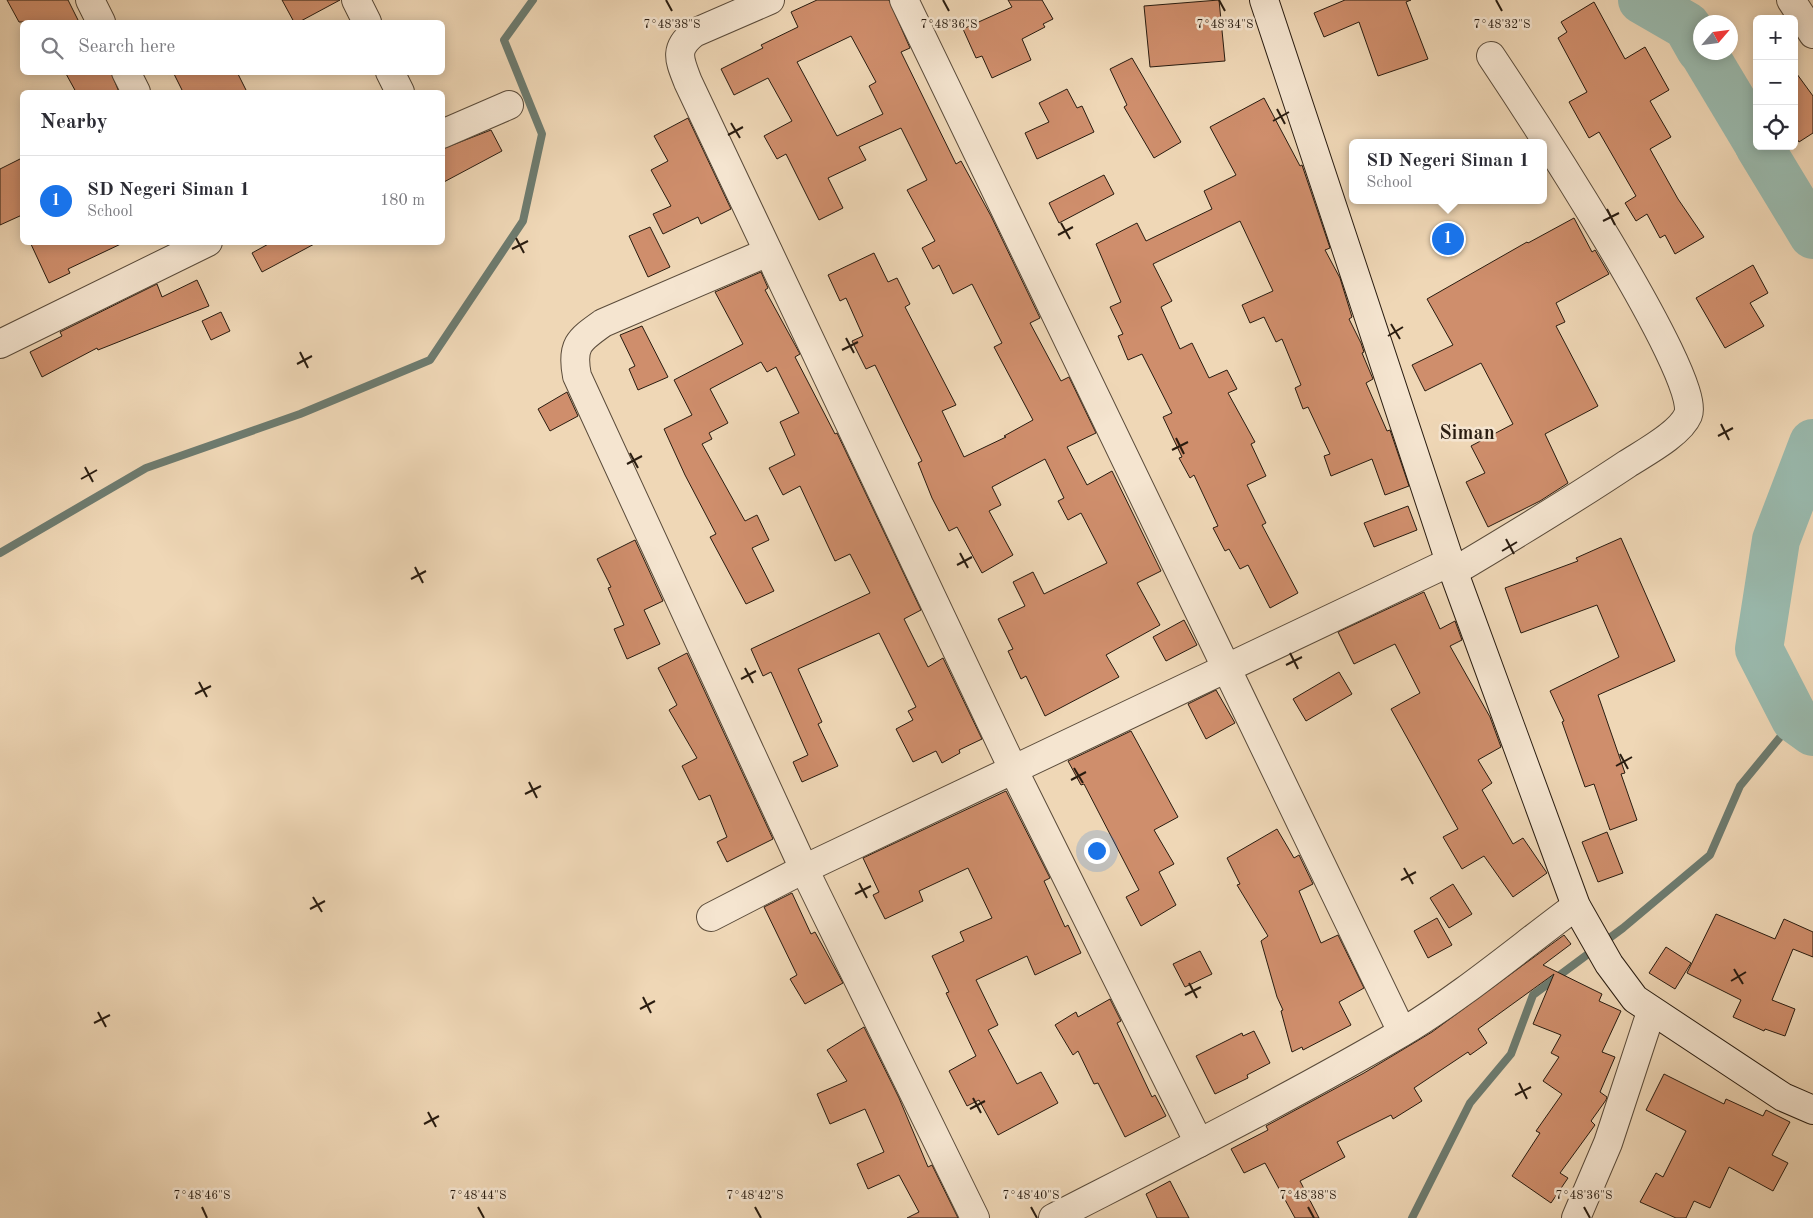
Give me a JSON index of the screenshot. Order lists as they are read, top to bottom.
{
  "districts": ["Siman"],
  "north": "top right",
  "page": {
    "map_buttons": ["+", "−"],
    "search": "Search here",
    "heading": "Nearby",
    "popup": ["SD Negeri Siman 1", "School"],
    "list": [
      {
        "mark": "1",
        "name": "SD Negeri Siman 1",
        "note": "School",
        "value": "180 m"
      }
    ],
    "pins": "1"
  },
  "coordinates": [
    "7°48'38\"S",
    "7°48'36\"S",
    "7°48'34\"S",
    "7°48'32\"S",
    "7°48'46\"S",
    "7°48'44\"S",
    "7°48'42\"S",
    "7°48'40\"S"
  ]
}
